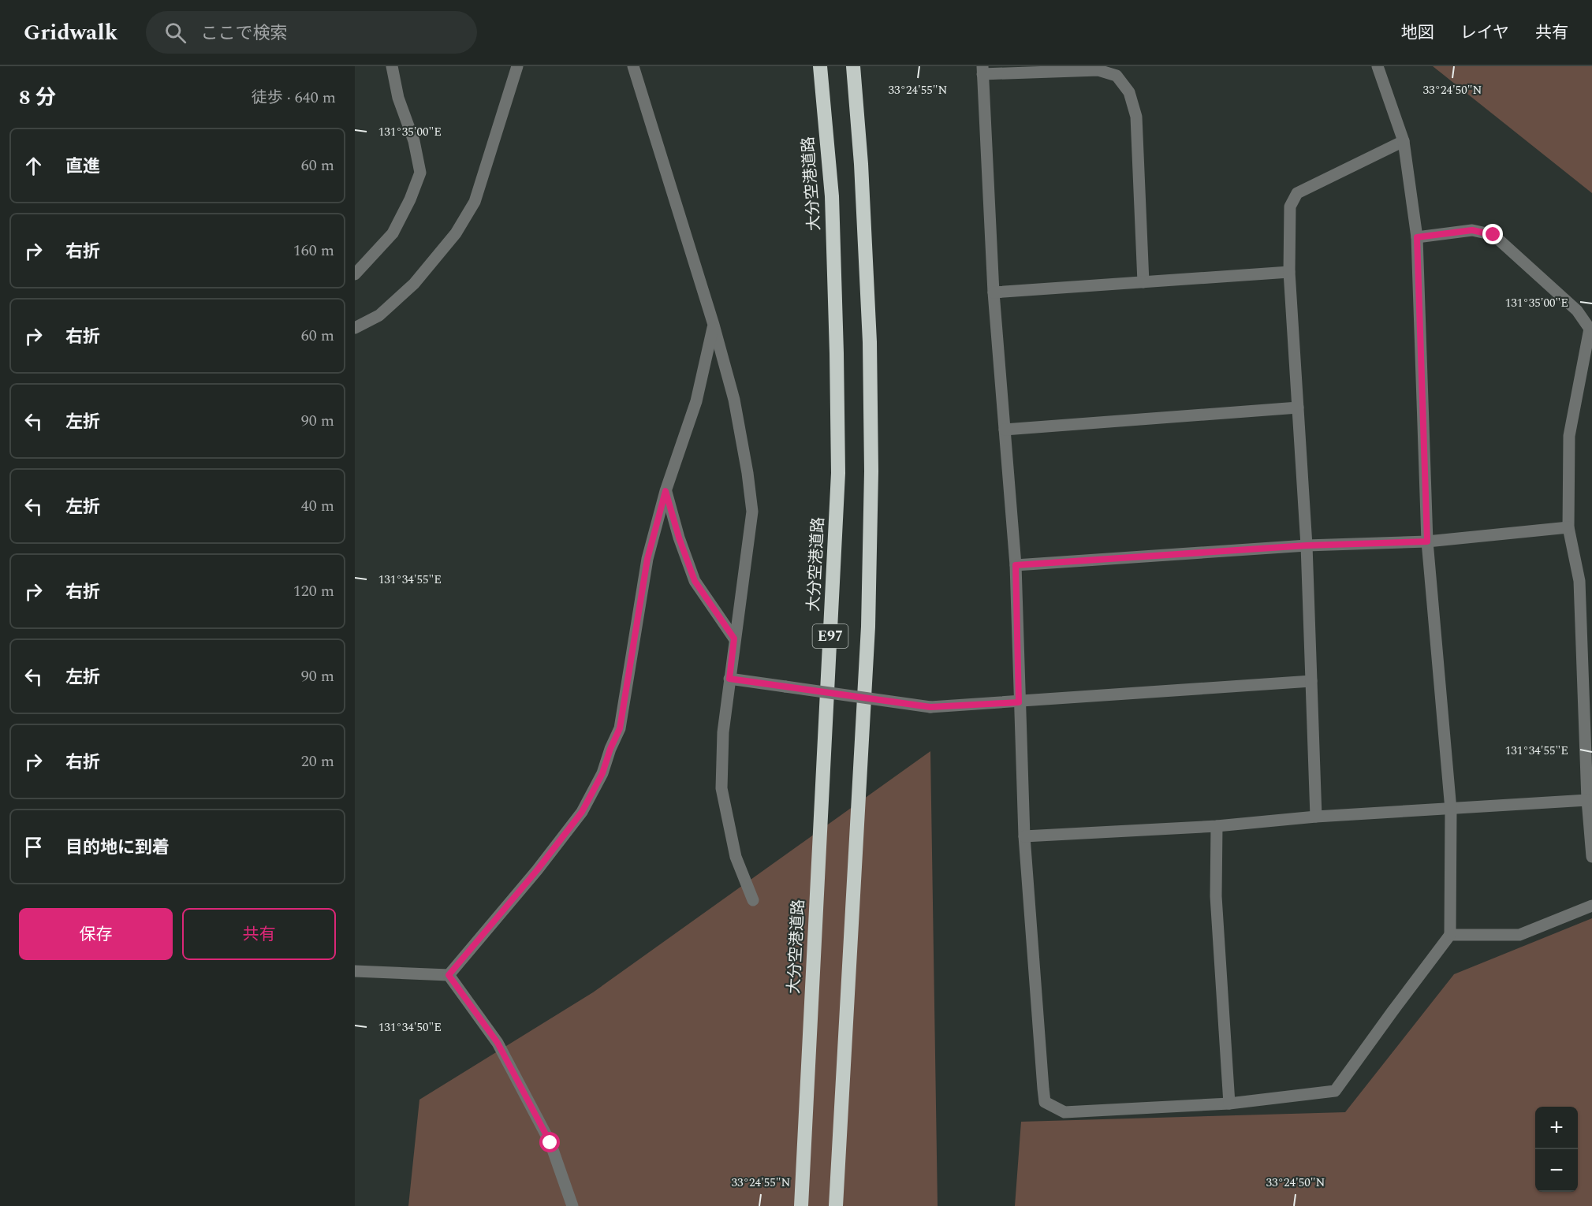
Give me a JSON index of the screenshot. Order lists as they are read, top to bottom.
{
  "streets": {
    "highway": ["大分空港道路", "E97"]
  },
  "page": {
    "header": "Gridwalk",
    "search": "ここで検索",
    "nav": ["地図", "レイヤ", "共有"],
    "heading": ["8 分", "徒歩 · 640 m"],
    "list": [
      ["直進", "60 m"],
      ["右折", "160 m"],
      ["右折", "60 m"],
      ["左折", "90 m"],
      ["左折", "40 m"],
      ["右折", "120 m"],
      ["左折", "90 m"],
      ["右折", "20 m"],
      "目的地に到着"
    ],
    "buttons": ["保存", "共有"],
    "map_buttons": ["+", "−"]
  },
  "coordinates": [
    "33°24'55\"N",
    "33°24'50\"N",
    "131°35'00\"E",
    "131°34'55\"E",
    "131°34'50\"E"
  ]
}
